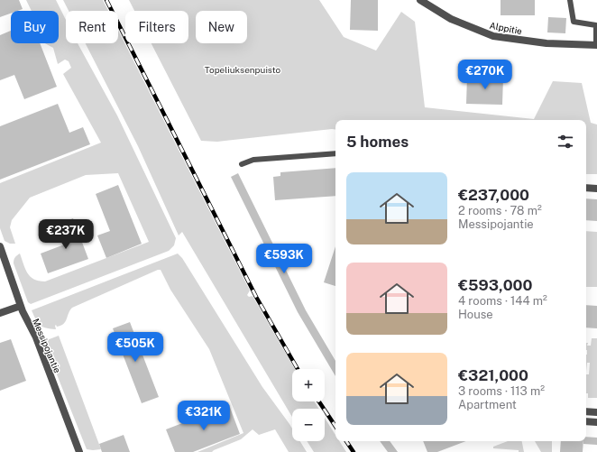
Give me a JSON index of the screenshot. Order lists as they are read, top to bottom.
{
  "streets": {
    "street": ["Alppitie", "Messipojantie"]
  },
  "parks": ["Topeliuksenpuisto"],
  "page": {
    "chip": [
      "Buy",
      "Rent",
      "Filters",
      "New"
    ],
    "price": [
      "€270K",
      "€237K",
      "€593K",
      "€505K",
      "€321K"
    ],
    "heading": "5 homes",
    "list": [
      {
        "name": "€237,000",
        "note": "2 rooms · 78 m² · Messipojantie"
      },
      {
        "name": "€593,000",
        "note": "4 rooms · 144 m² · House"
      },
      {
        "name": "€321,000",
        "note": "3 rooms · 113 m² · Apartment"
      }
    ],
    "map_buttons": ["+", "−"]
  }
}
